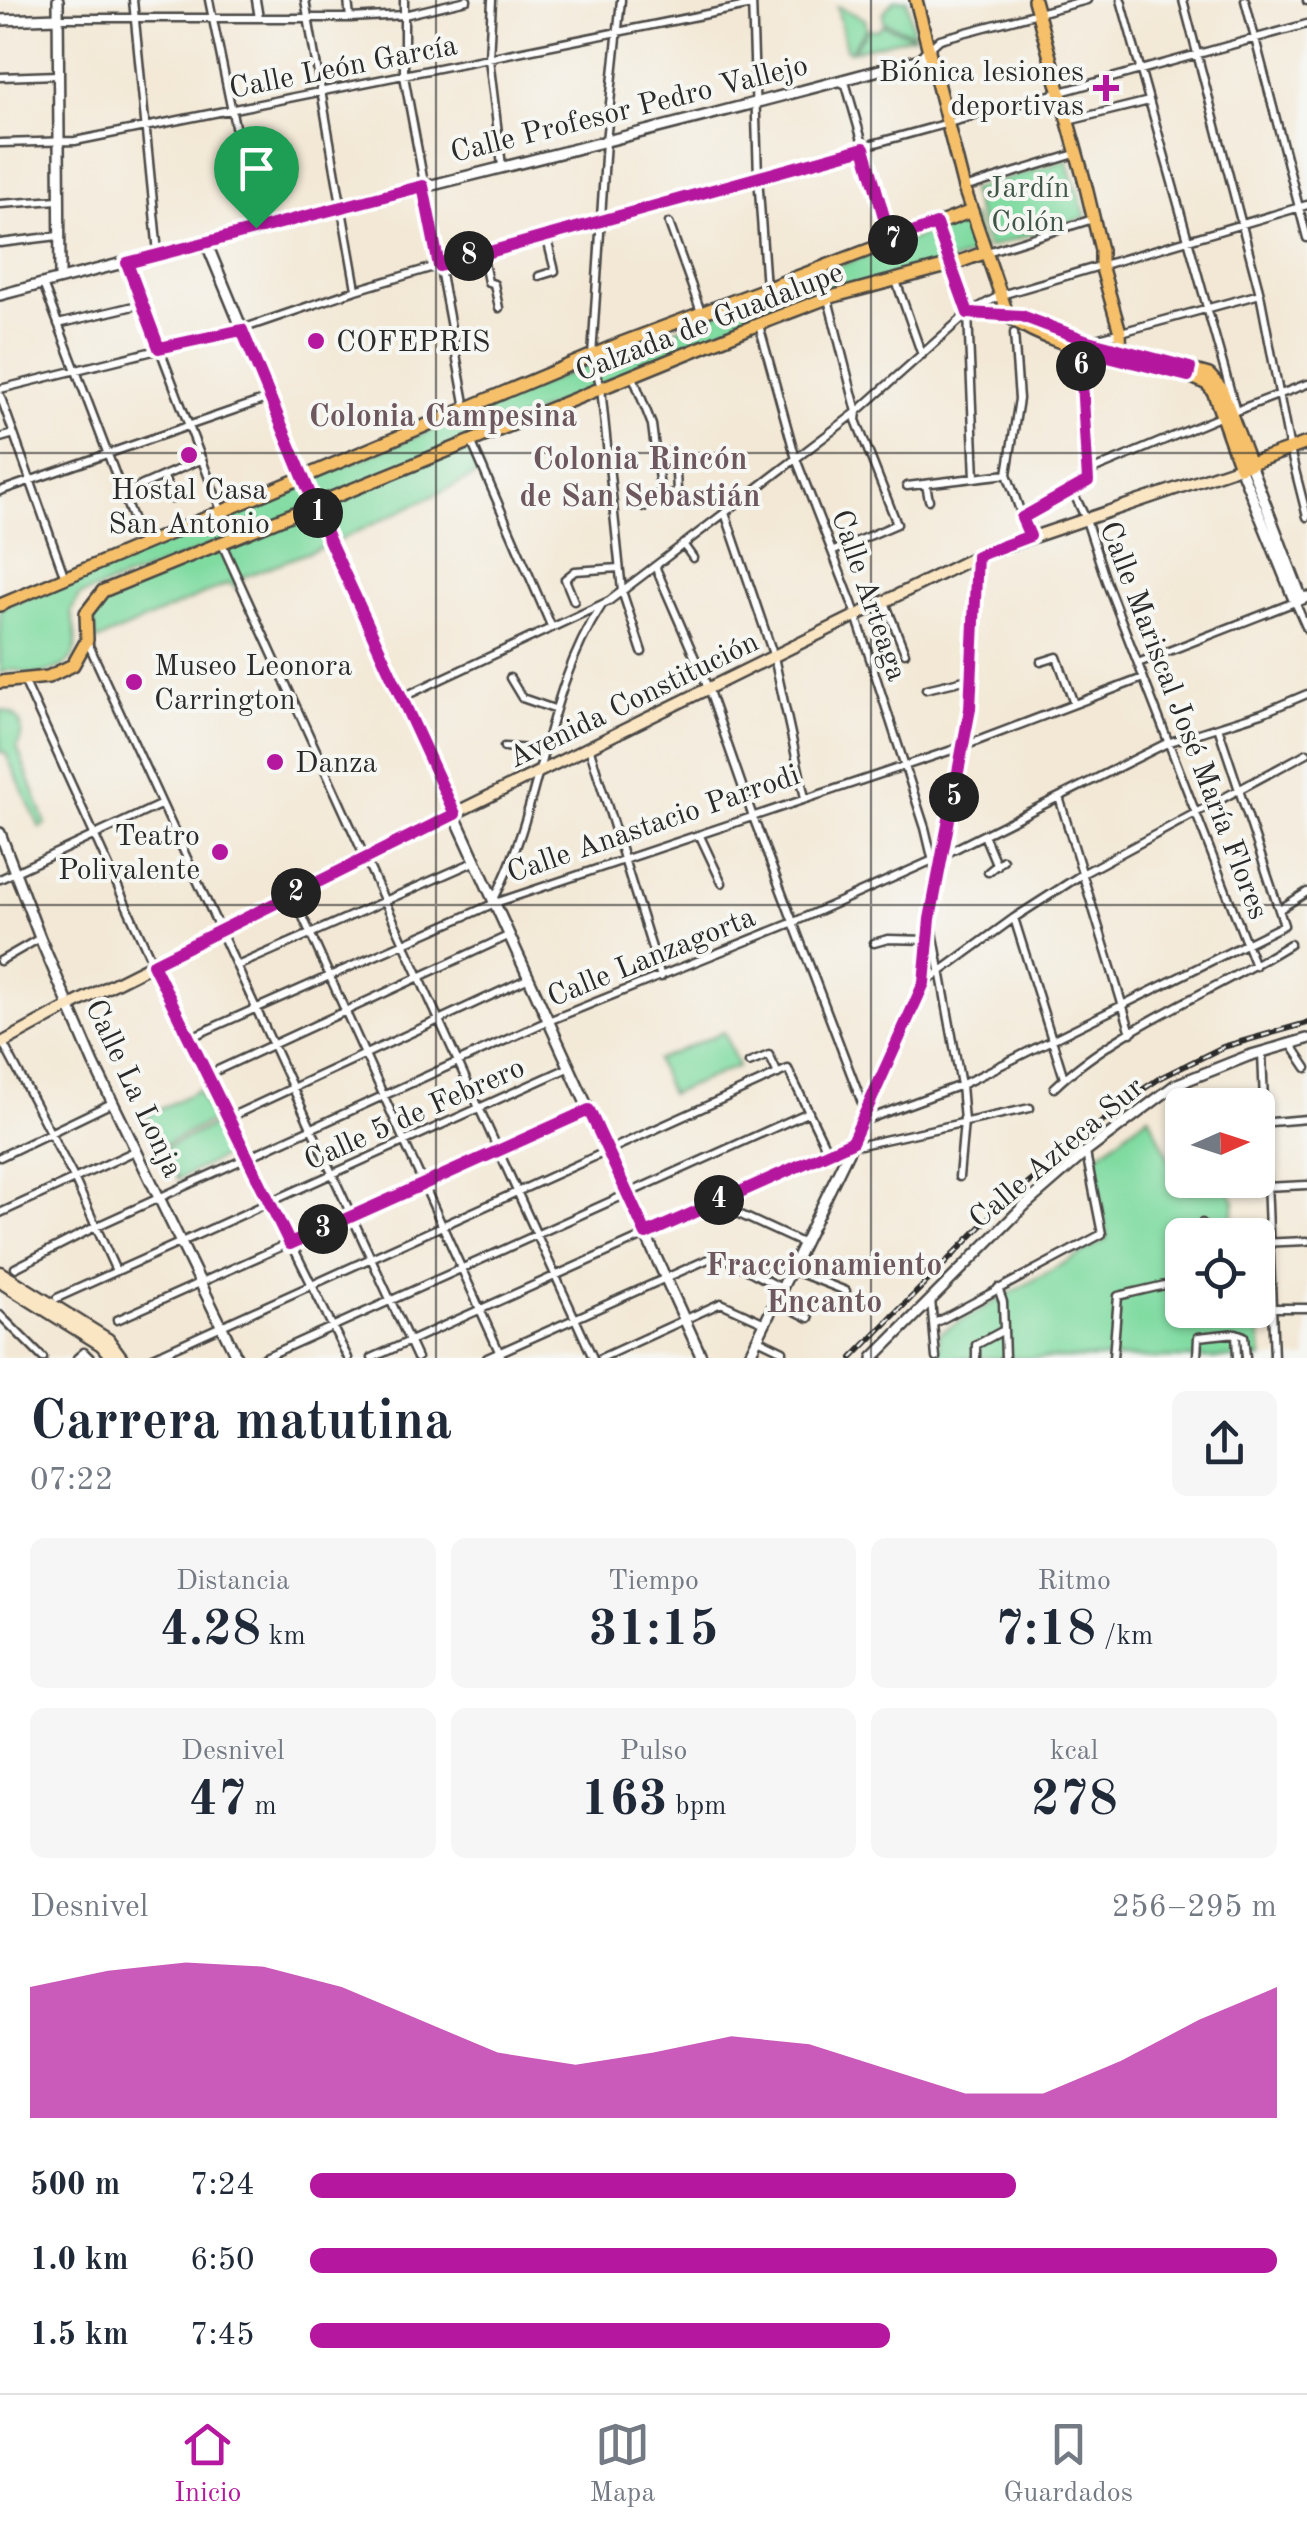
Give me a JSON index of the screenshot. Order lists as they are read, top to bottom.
{
  "streets": {
    "main road": ["Calzada de Guadalupe", "Avenida Constitución"],
    "street": [
      "Calle León García",
      "Calle Profesor Pedro Vallejo",
      "Calle Arteaga",
      "Calle Mariscal José María Flores",
      "Calle Anastacio Parrodi",
      "Calle Lanzagorta",
      "Calle La Lonja",
      "Calle 5 de Febrero",
      "Calle Azteca Sur"
    ]
  },
  "crossings": [
    ["Calzada de Guadalupe", "Calle Arteaga"],
    ["Calle Arteaga", "Avenida Constitución"],
    ["Calle Arteaga", "Calle Anastacio Parrodi"],
    ["Calle Arteaga", "Calle Lanzagorta"],
    ["Avenida Constitución", "Calle Mariscal José María Flores"],
    ["Avenida Constitución", "Calle La Lonja"],
    ["Calle Mariscal José María Flores", "Calle Anastacio Parrodi"],
    ["Calle Mariscal José María Flores", "Calle Lanzagorta"],
    ["Calle Lanzagorta", "Calle La Lonja"],
    ["Calle La Lonja", "Calle 5 de Febrero"]
  ],
  "districts": ["Colonia Campesina", "Colonia Rincón de San Sebastián", "Fraccionamiento Encanto"],
  "parks": ["Jardín Colón"],
  "places": {
    "health": ["Biónica lesiones deportivas"],
    "other": [
      "COFEPRIS",
      "Hostal Casa San Antonio",
      "Museo Leonora Carrington",
      "Danza",
      "Teatro Polivalente"
    ]
  },
  "north": "right",
  "page": {
    "pins": [
      "7",
      "8",
      "6",
      "1",
      "5",
      "2",
      "4",
      "3"
    ],
    "heading": ["Carrera matutina", "07:22"],
    "stats": [
      ["Distancia", "4.28 km"],
      ["Tiempo", "31:15"],
      ["Ritmo", "7:18 /km"],
      ["Desnivel", "47 m"],
      ["Pulso", "163 bpm"],
      ["kcal", "278"]
    ],
    "chart": ["Desnivel", "256–295 m"],
    "list": [
      {
        "name": "500 m",
        "note": "7:24"
      },
      {
        "name": "1.0 km",
        "note": "6:50"
      },
      {
        "name": "1.5 km",
        "note": "7:45"
      }
    ],
    "tabs": ["Inicio", "Mapa", "Guardados"]
  }
}
